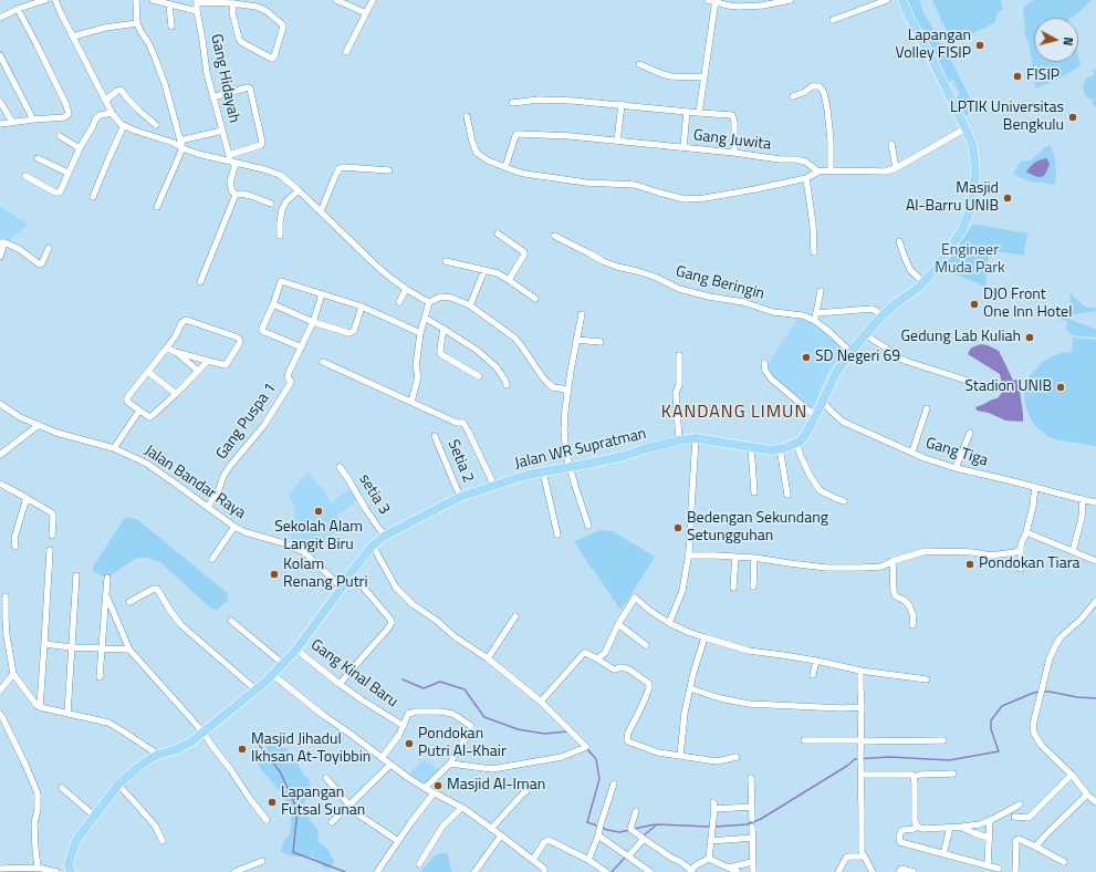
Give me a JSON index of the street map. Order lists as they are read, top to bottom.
{
  "streets": {
    "highway": ["Jalan WR Supratman"],
    "street": [
      "Gang Hidayah",
      "Gang Juwita",
      "Gang Beringin",
      "Gang Puspa 1",
      "Gang Tiga",
      "Setia 2",
      "Jalan Bandar Raya",
      "setia 3",
      "Gang Kinal Baru"
    ]
  },
  "crossings": [
    ["Gang Puspa 1", "Jalan Bandar Raya"],
    ["Jalan WR Supratman", "Setia 2"],
    ["Jalan WR Supratman", "Jalan Bandar Raya"],
    ["Jalan WR Supratman", "setia 3"],
    ["Jalan WR Supratman", "Gang Kinal Baru"]
  ],
  "districts": ["KANDANG LIMUN"],
  "parks": ["Engineer Muda Park"],
  "places": [
    "Lapangan Volley FISIP",
    "FISIP",
    "LPTIK Universitas Bengkulu",
    "Masjid Al-Barru UNIB",
    "DJO Front One Inn Hotel",
    "Gedung Lab Kuliah",
    "SD Negeri 69",
    "Stadion UNIB",
    "Sekolah Alam Langit Biru",
    "Bedengan Sekundang Setungguhan",
    "Pondokan Tiara",
    "Kolam Renang Putri",
    "Pondokan Putri Al-Khair",
    "Masjid Jihadul Ikhsan At-Toyibbin",
    "Masjid Al-Iman",
    "Lapangan Futsal Sunan"
  ],
  "north": "right"
}
